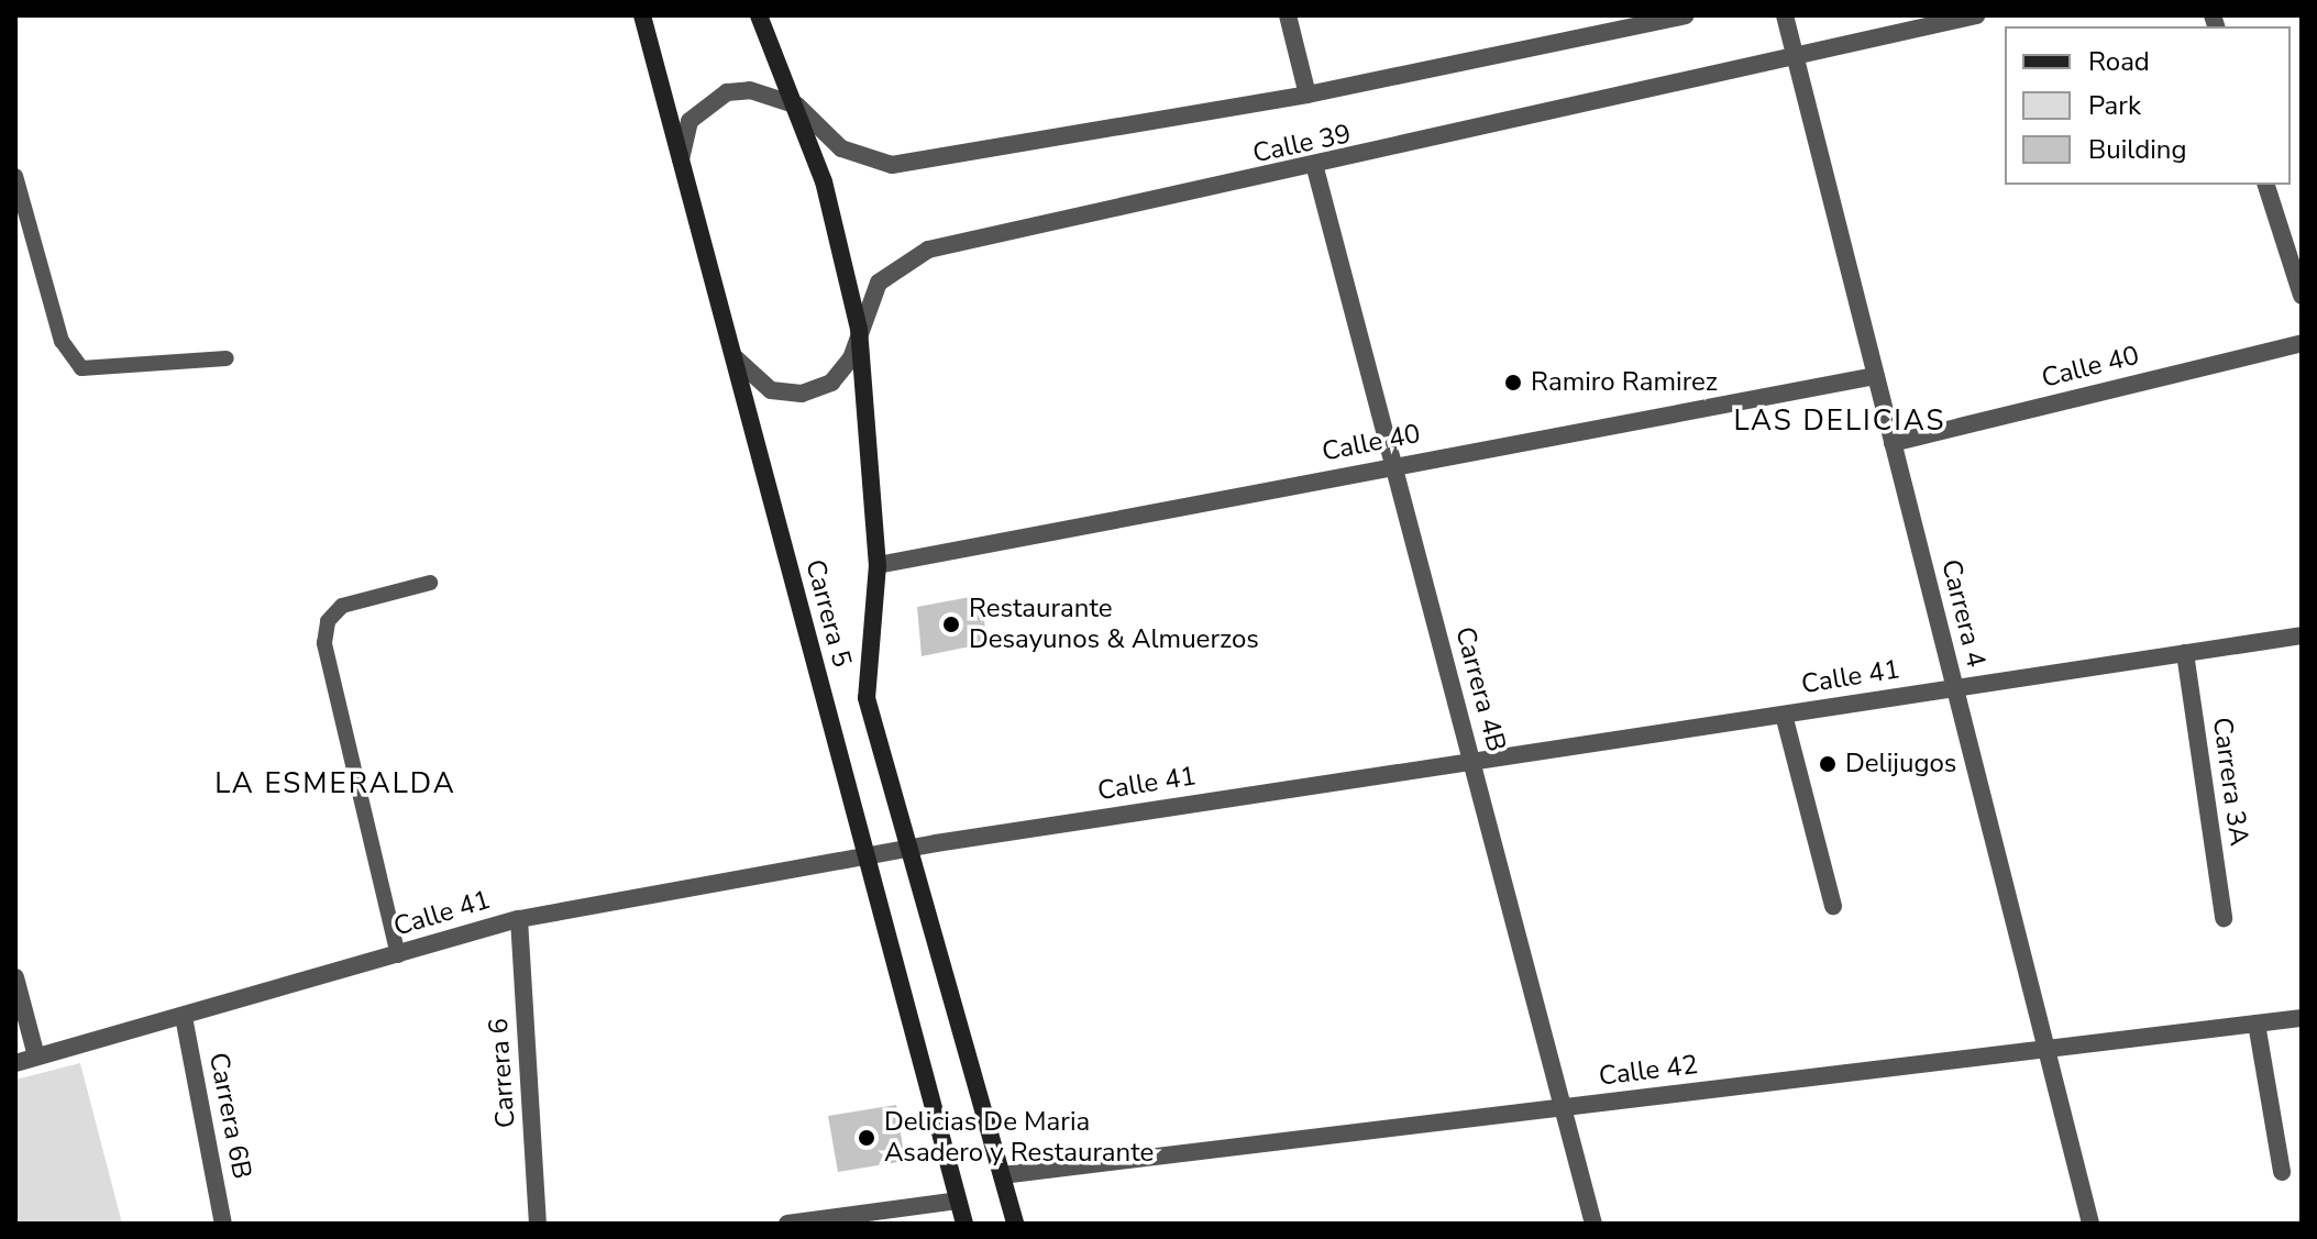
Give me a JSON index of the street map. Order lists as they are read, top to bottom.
{
  "streets": {
    "main road": ["Carrera 5"],
    "street": [
      "Calle 39",
      "Calle 40",
      "Carrera 4",
      "Calle 41",
      "Carrera 4B",
      "Carrera 3A",
      "Calle 42",
      "Carrera 6",
      "Carrera 6B"
    ]
  },
  "crossings": [
    ["Calle 39", "Carrera 5"],
    ["Calle 39", "Carrera 4"],
    ["Calle 39", "Carrera 4B"],
    ["Calle 40", "Carrera 5"],
    ["Calle 40", "Carrera 4"],
    ["Calle 40", "Carrera 4B"],
    ["Carrera 5", "Calle 41"],
    ["Carrera 5", "Calle 42"],
    ["Carrera 4", "Calle 41"],
    ["Carrera 4", "Calle 42"],
    ["Calle 41", "Carrera 4B"],
    ["Calle 41", "Carrera 3A"],
    ["Calle 41", "Carrera 6"],
    ["Calle 41", "Carrera 6B"],
    ["Carrera 4B", "Calle 42"]
  ],
  "districts": ["LAS DELICIAS", "LA ESMERALDA"],
  "places": [
    "Ramiro Ramirez",
    "Restaurante Desayunos & Almuerzos",
    "Delijugos",
    "Delicias De Maria Asadero y Restaurante"
  ],
  "legend": ["Road", "Park", "Building"]
}
